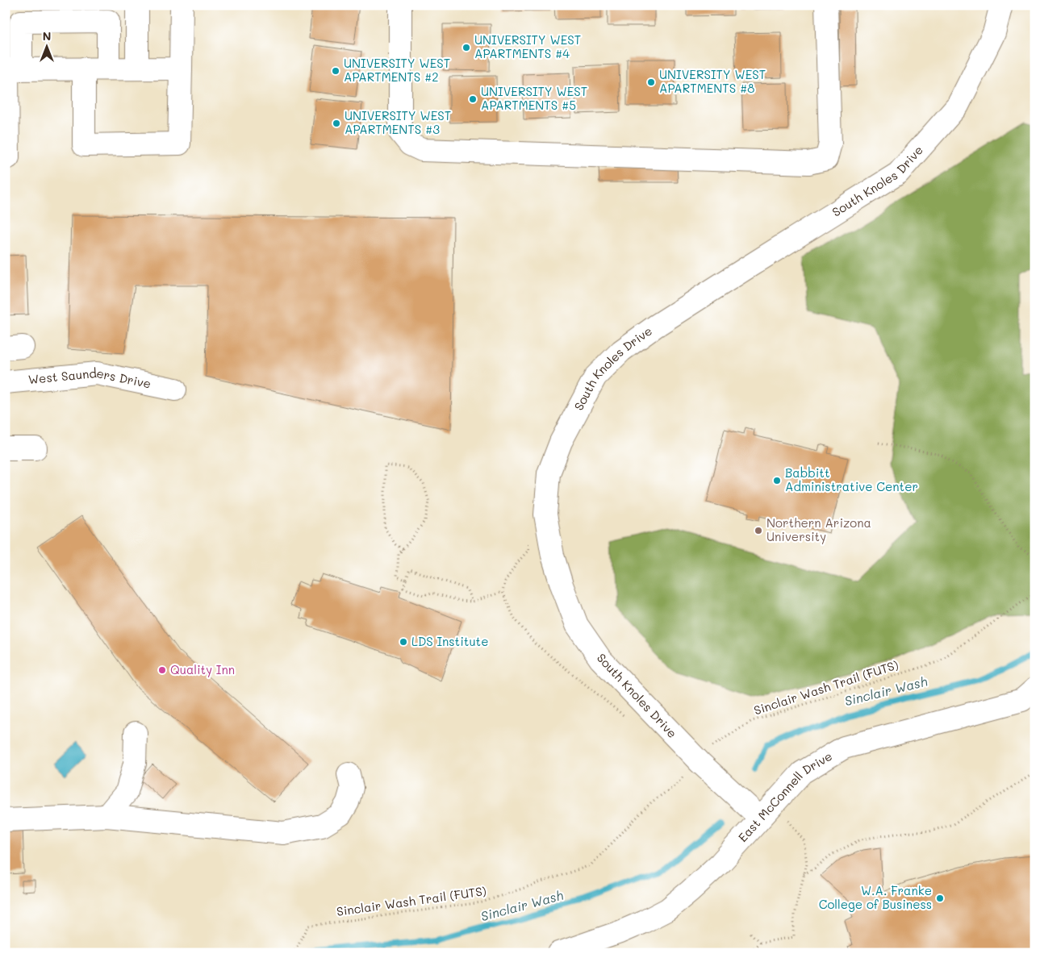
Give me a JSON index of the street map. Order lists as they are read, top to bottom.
{
  "streets": {
    "street": ["South Knoles Drive", "West Saunders Drive", "East McConnell Drive"],
    "path": ["Sinclair Wash Trail (FUTS)"]
  },
  "crossings": [
    ["South Knoles Drive", "Sinclair Wash Trail (FUTS)"],
    ["South Knoles Drive", "East McConnell Drive"]
  ],
  "water": ["Sinclair Wash"],
  "places": [
    "UNIVERSITY WEST APARTMENTS #4",
    "UNIVERSITY WEST APARTMENTS #2",
    "UNIVERSITY WEST APARTMENTS #8",
    "UNIVERSITY WEST APARTMENTS #5",
    "UNIVERSITY WEST APARTMENTS #3",
    "Babbitt Administrative Center",
    "Northern Arizona University",
    "LDS Institute",
    "Quality Inn",
    "W.A. Franke College of Business"
  ],
  "north": "top"
}
